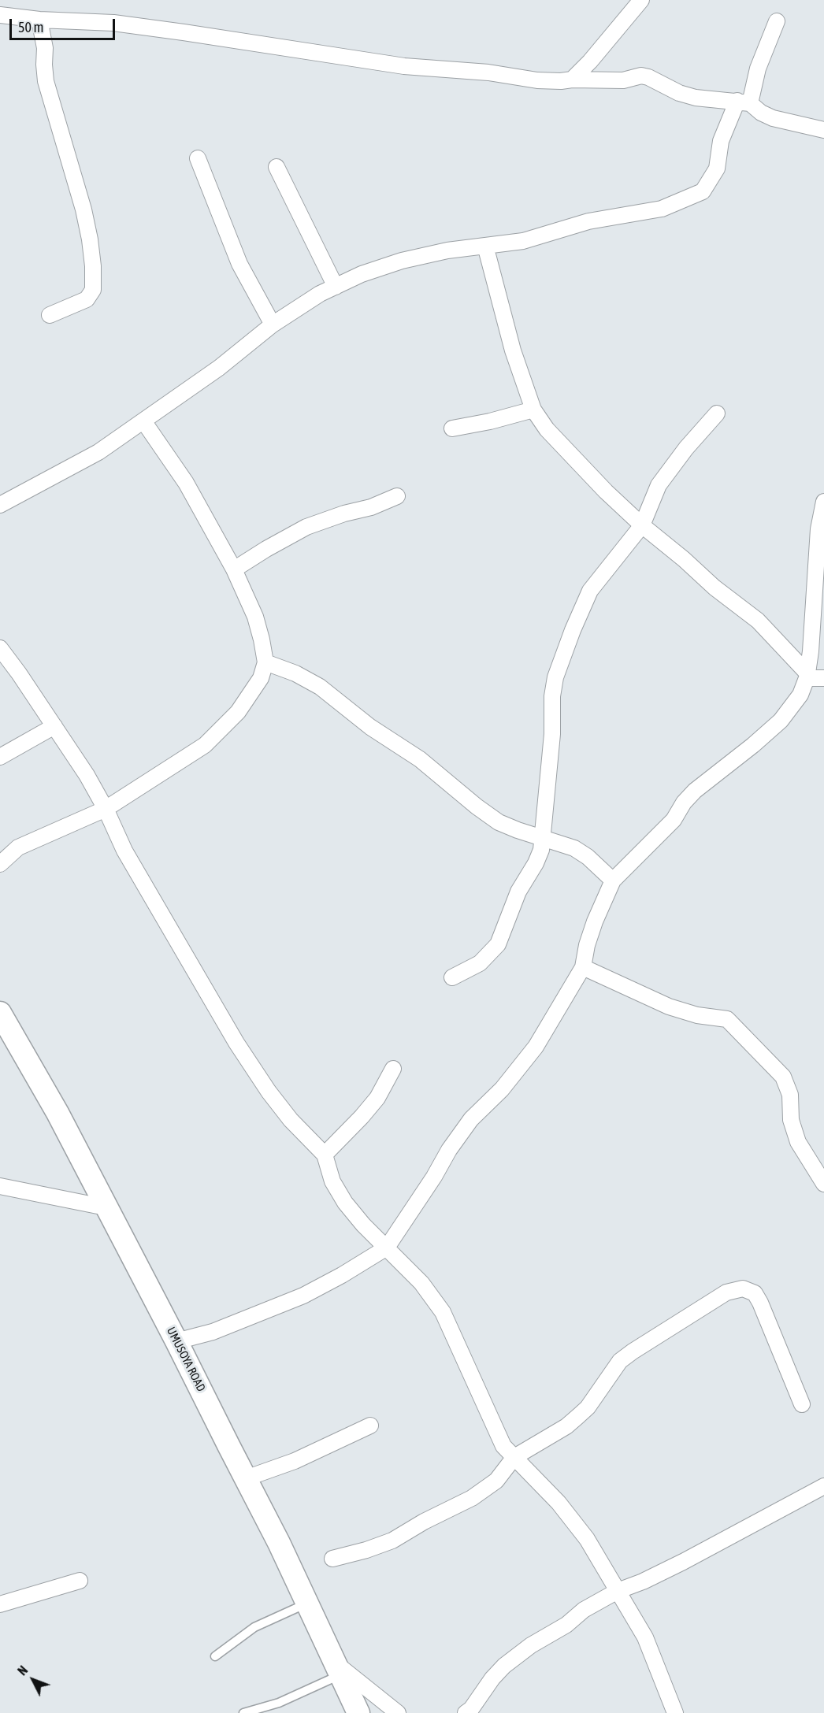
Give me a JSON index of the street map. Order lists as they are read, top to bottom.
{
  "streets": {
    "main road": ["UMUSOYA ROAD"]
  },
  "scale_bar": "50 m",
  "north": "top left"
}
